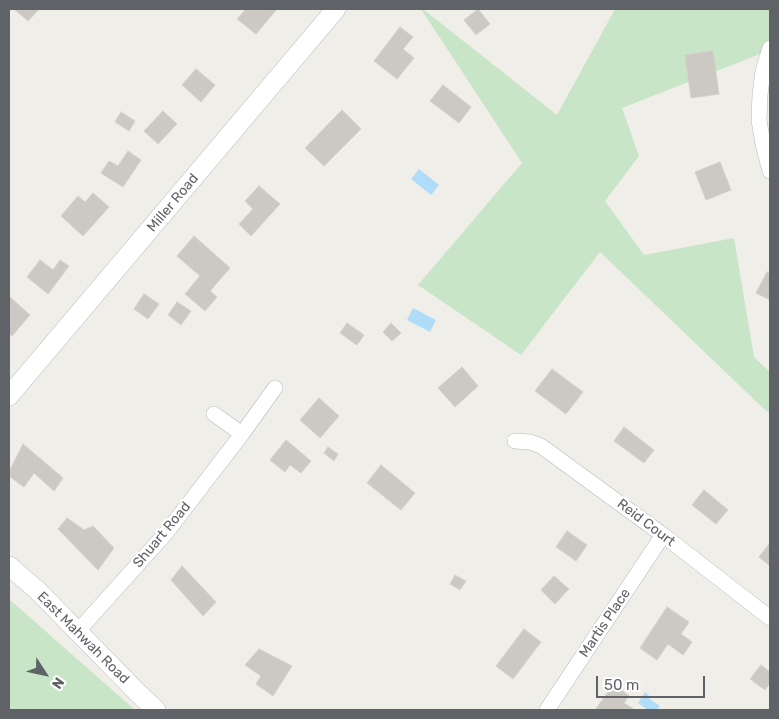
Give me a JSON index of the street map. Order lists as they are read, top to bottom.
{
  "streets": {
    "street": [
      "Miller Road",
      "Reid Court",
      "Shuart Road",
      "Martis Place",
      "East Mahwah Road"
    ]
  },
  "crossings": [
    ["Reid Court", "Martis Place"],
    ["Shuart Road", "East Mahwah Road"]
  ],
  "scale_bar": "50 m",
  "north": "bottom right"
}
